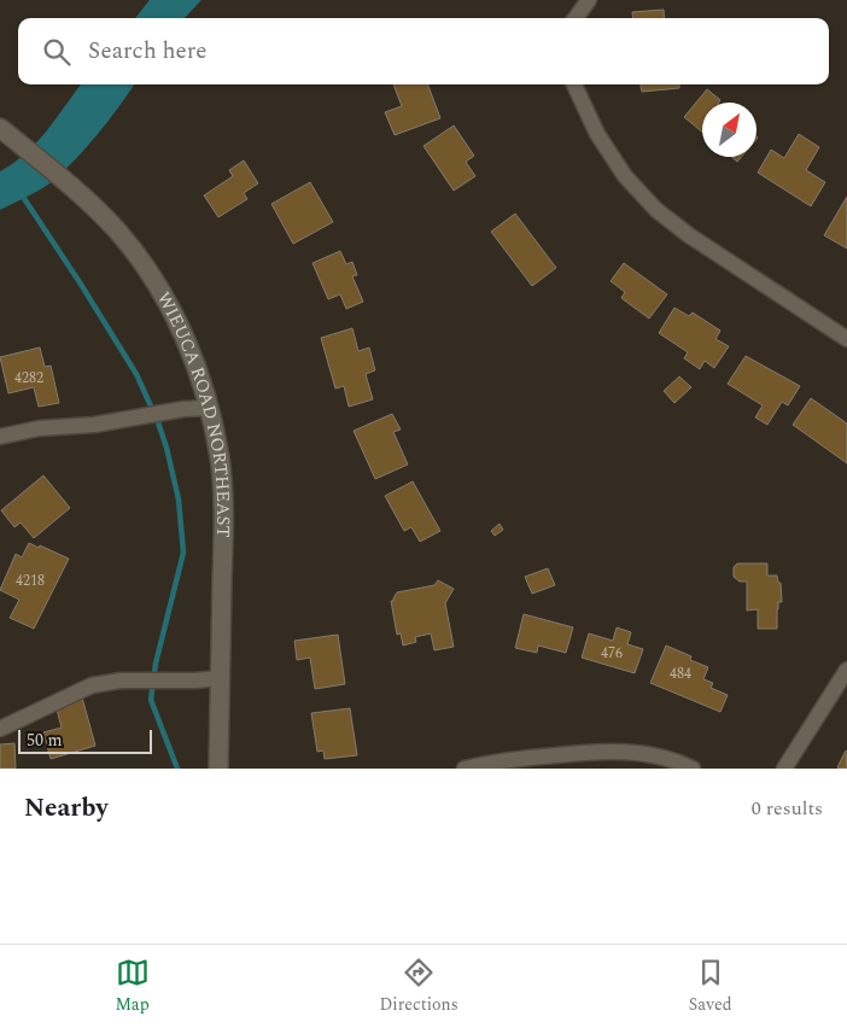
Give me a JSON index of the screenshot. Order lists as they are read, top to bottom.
{
  "streets": {
    "street": ["WIEUCA ROAD NORTHEAST"]
  },
  "house_numbers": [
    "4282",
    "4218",
    "476",
    "484"
  ],
  "scale_bar": "50 m",
  "north": "top right",
  "page": {
    "search": "Search here",
    "scale": "50 m",
    "heading": ["Nearby", "0 results"],
    "nav": ["Map", "Directions", "Saved"]
  }
}
